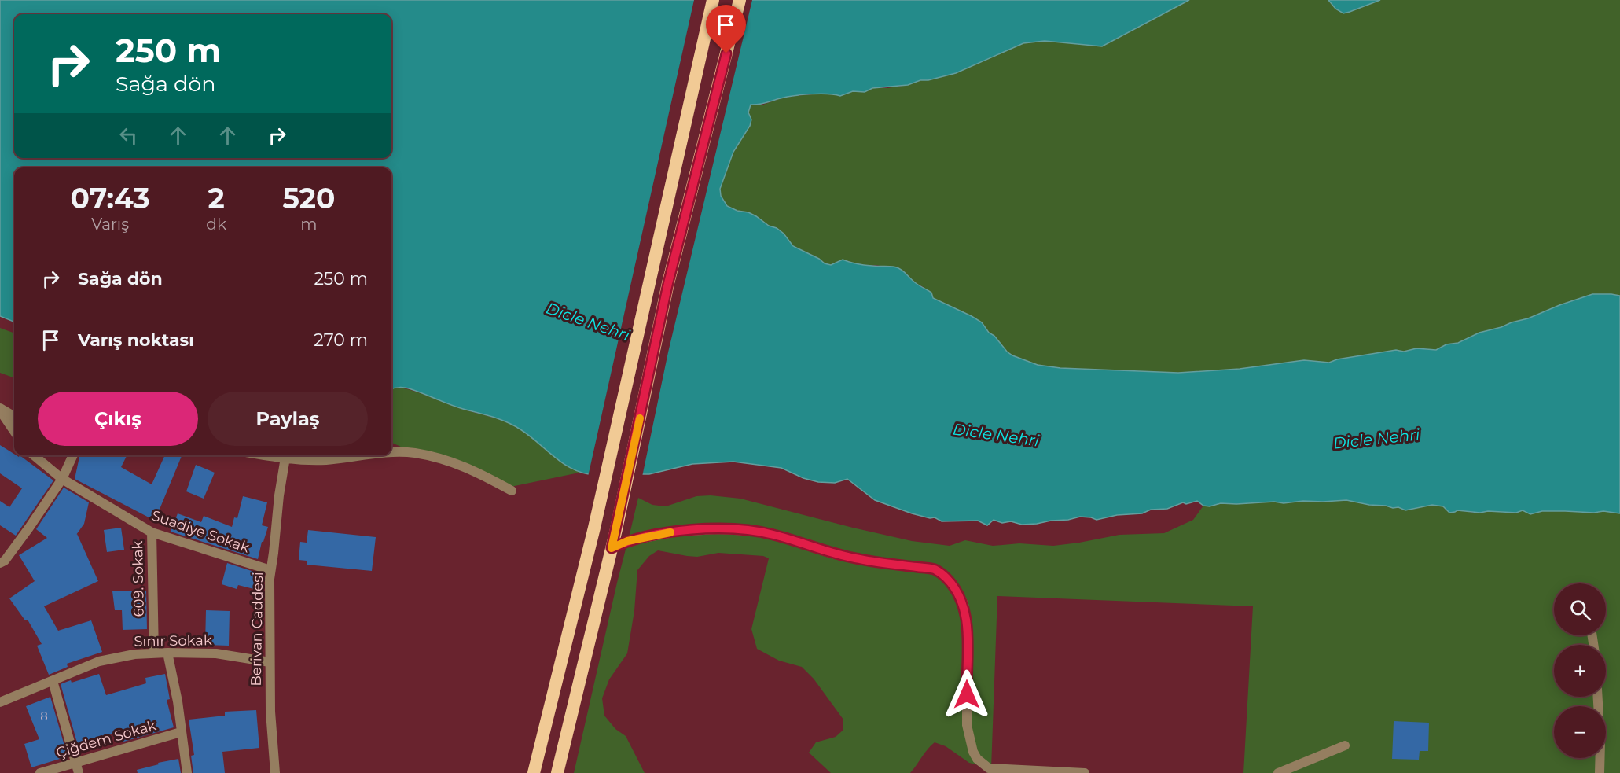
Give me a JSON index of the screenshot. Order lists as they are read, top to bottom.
{
  "streets": {
    "street": [
      "Suadiye Sokak",
      "609. Sokak",
      "Berivan Caddesi",
      "Sınır Sokak",
      "Çiğdem Sokak"
    ]
  },
  "crossings": [
    ["Suadiye Sokak", "609. Sokak"],
    ["Suadiye Sokak", "Berivan Caddesi"],
    ["609. Sokak", "Sınır Sokak"],
    ["Berivan Caddesi", "Sınır Sokak"]
  ],
  "water": ["Dicle Nehri"],
  "house_numbers": ["8"],
  "page": {
    "turn": ["250 m", "Sağa dön"],
    "eta": [
      "07:43",
      "Varış",
      "2",
      "dk",
      "520",
      "m"
    ],
    "list": [
      {
        "name": "Sağa dön",
        "value": "250 m"
      },
      {
        "name": "Varış noktası",
        "value": "270 m"
      }
    ],
    "buttons": ["Çıkış", "Paylaş"],
    "map_buttons": ["+", "−"]
  }
}
